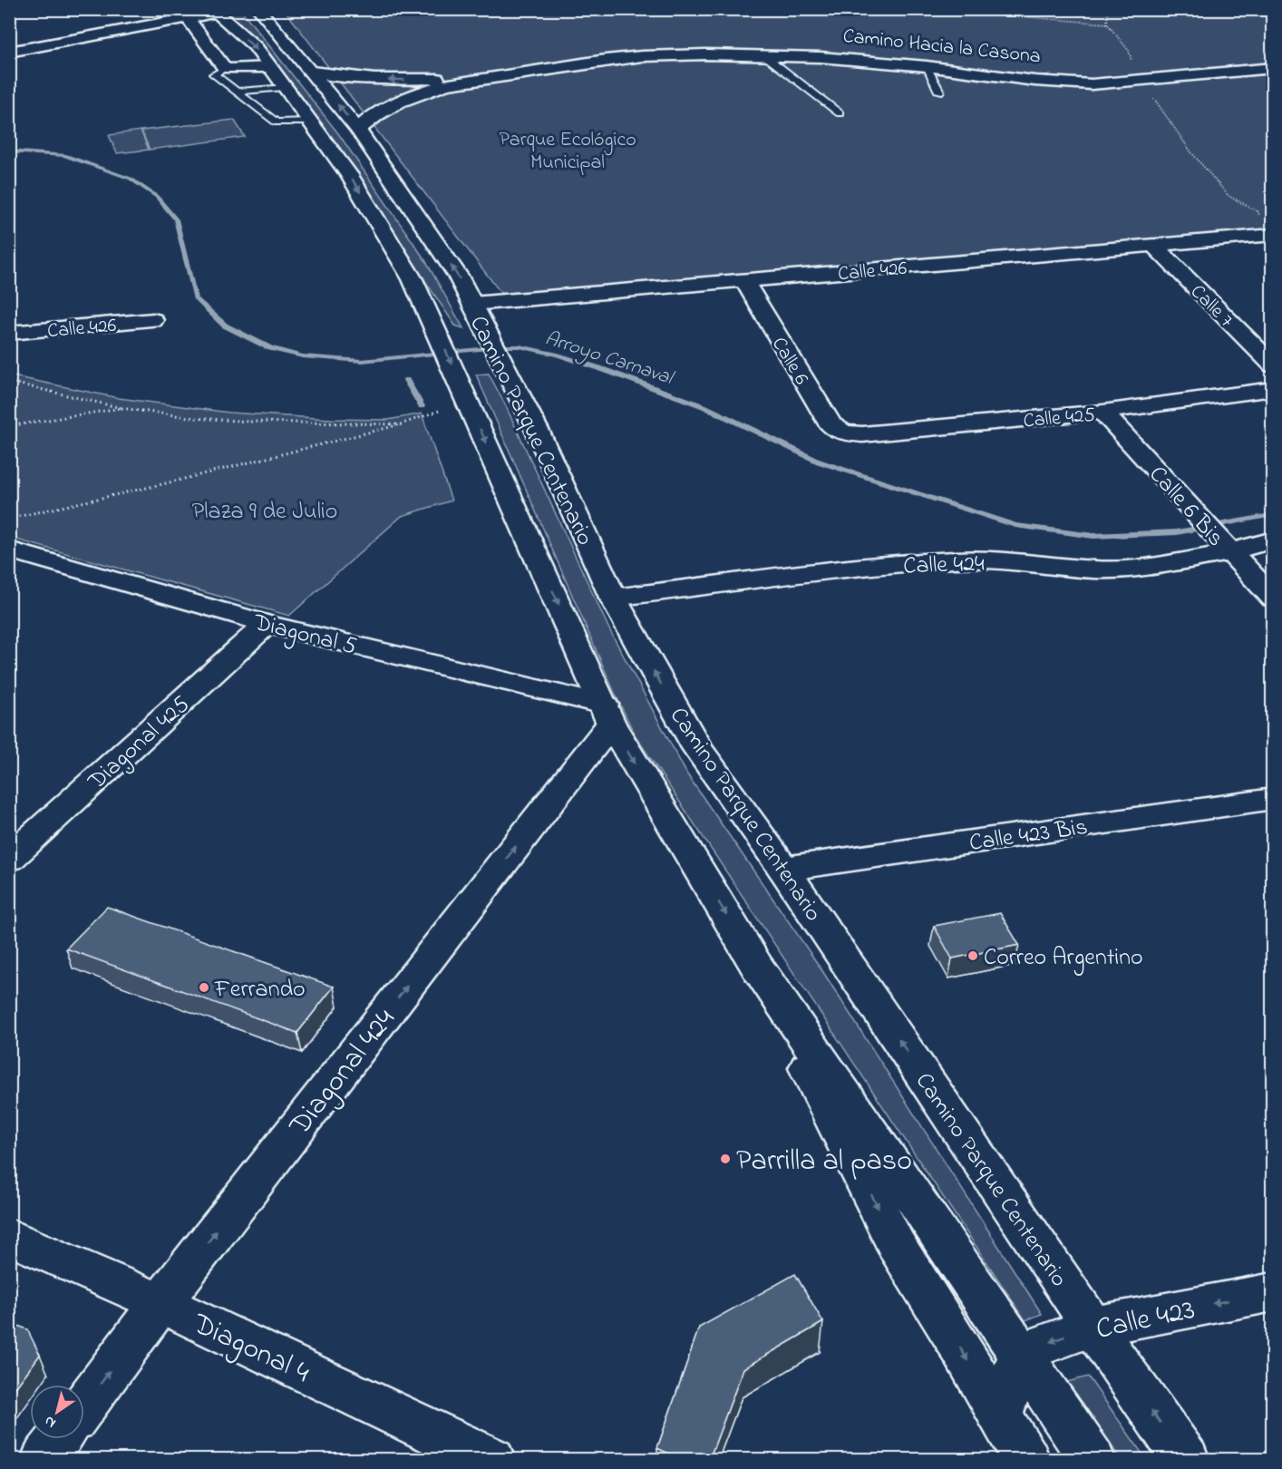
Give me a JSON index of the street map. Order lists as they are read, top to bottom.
{
  "streets": {
    "street": [
      "Camino Hacia la Casona",
      "Calle 426",
      "Calle 7",
      "Calle 6",
      "Calle 425",
      "Camino Parque Centenario",
      "Calle 6 Bis",
      "Calle 424",
      "Diagonal 5",
      "Diagonal 425",
      "Calle 423 Bis",
      "Diagonal 424",
      "Calle 423",
      "Diagonal 4"
    ]
  },
  "crossings": [
    ["Camino Hacia la Casona", "Camino Parque Centenario"],
    ["Calle 426", "Calle 7"],
    ["Calle 426", "Calle 6"],
    ["Calle 426", "Camino Parque Centenario"],
    ["Calle 6", "Calle 425"],
    ["Calle 425", "Calle 6 Bis"],
    ["Camino Parque Centenario", "Calle 424"],
    ["Camino Parque Centenario", "Diagonal 5"],
    ["Camino Parque Centenario", "Calle 423 Bis"],
    ["Camino Parque Centenario", "Diagonal 424"],
    ["Camino Parque Centenario", "Calle 423"],
    ["Calle 6 Bis", "Calle 424"],
    ["Diagonal 5", "Diagonal 425"],
    ["Diagonal 5", "Diagonal 424"],
    ["Diagonal 424", "Diagonal 4"]
  ],
  "one_way": ["Diagonal 424", "Calle 423"],
  "water": ["Arroyo Carnaval"],
  "parks": ["Parque Ecológico Municipal", "Plaza 9 de Julio"],
  "places": ["Correo Argentino", "Ferrando", "Parrilla al paso"],
  "north": "bottom left"
}
